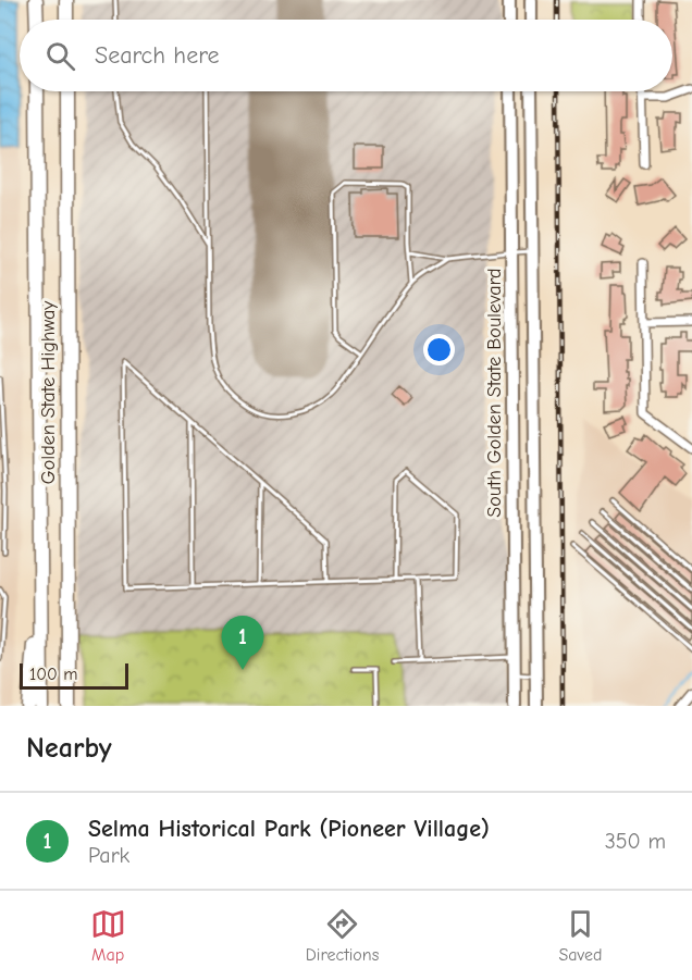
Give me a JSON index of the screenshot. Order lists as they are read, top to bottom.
{
  "streets": {
    "highway": ["Golden State Highway"],
    "main road": ["South Golden State Boulevard"]
  },
  "scale_bar": "100 m",
  "page": {
    "search": "Search here",
    "pins": "1",
    "scale": "100 m",
    "heading": "Nearby",
    "list": [
      {
        "mark": "1",
        "name": "Selma Historical Park (Pioneer Village)",
        "note": "Park",
        "value": "350 m"
      }
    ],
    "nav": ["Map", "Directions", "Saved"]
  }
}
